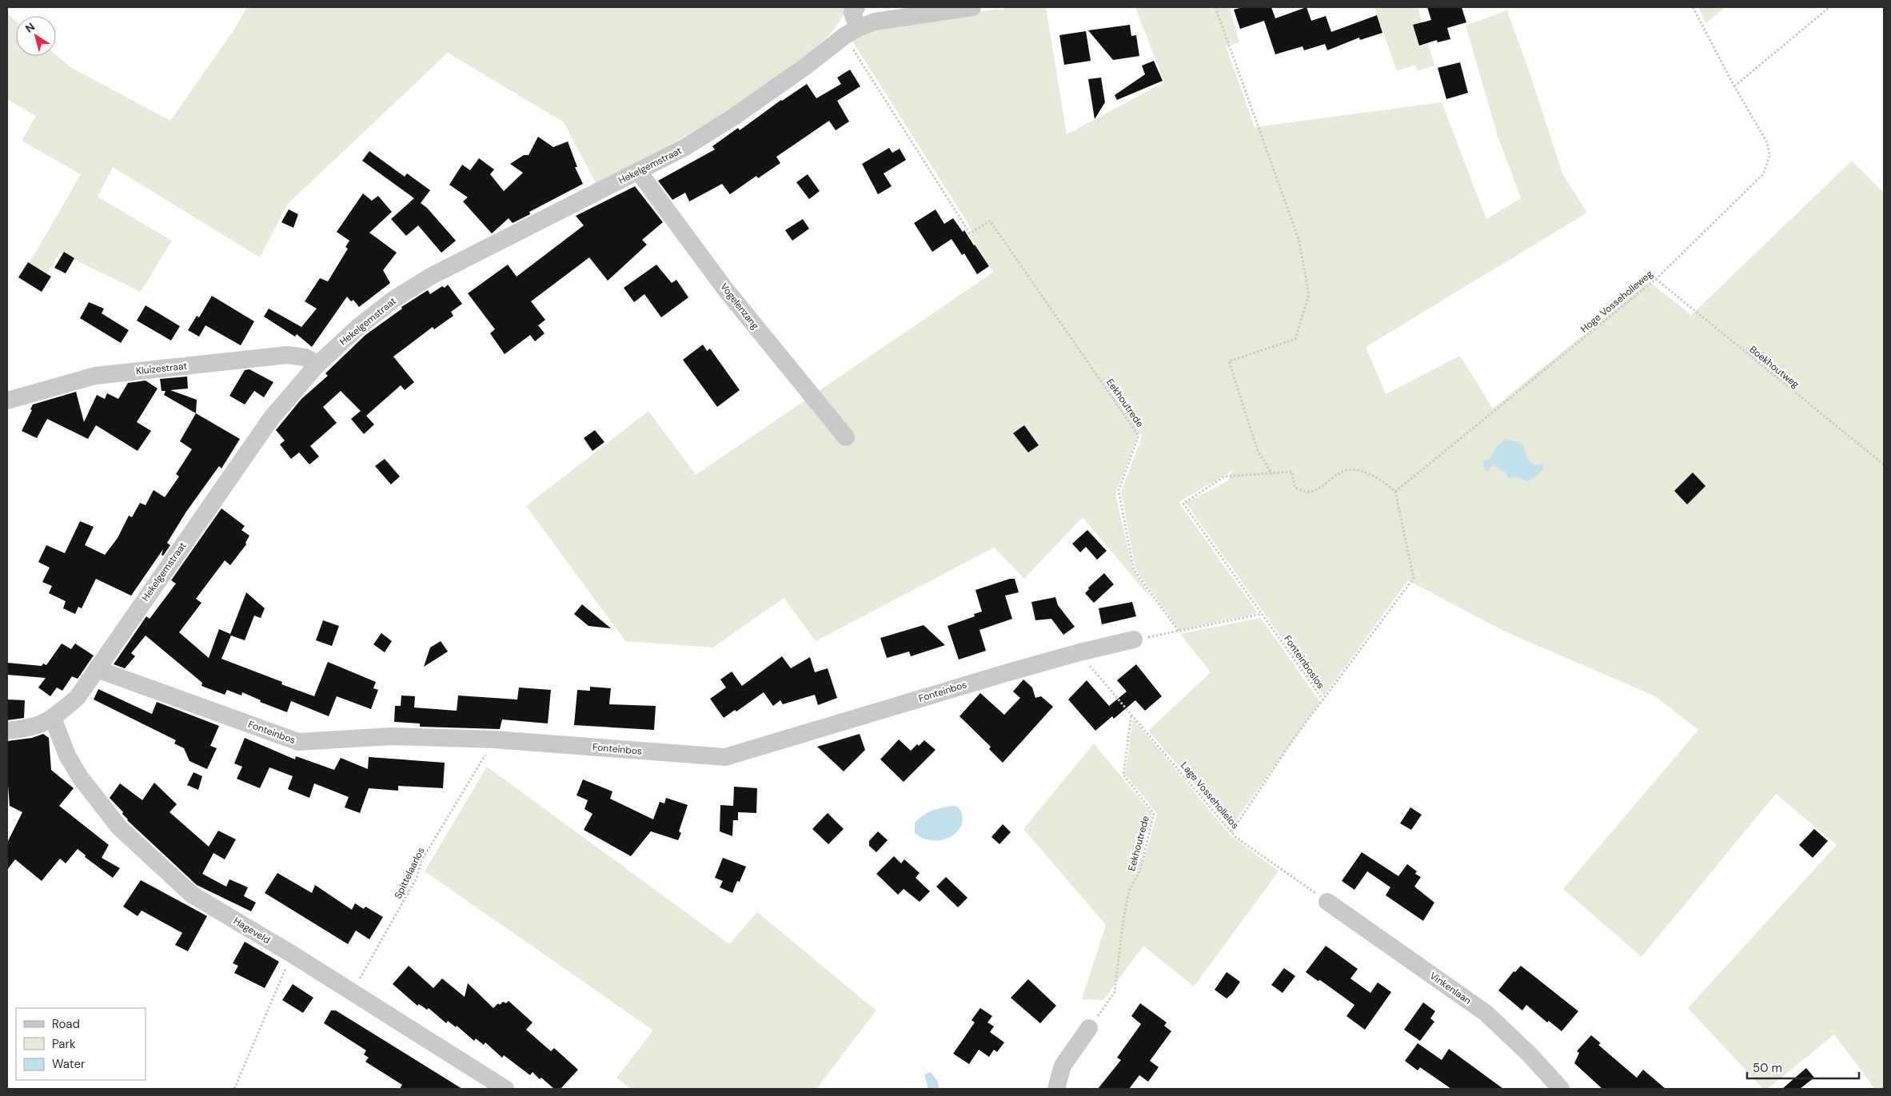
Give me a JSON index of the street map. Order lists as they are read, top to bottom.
{
  "streets": {
    "street": [
      "Hekelgemstraat",
      "Vogelenzang",
      "Kluizestraat",
      "Fonteinbos",
      "Hageveld",
      "Vinkenlaan"
    ],
    "path": [
      "Hoge Vosseholleweg",
      "Boekhoutweg",
      "Eekhoutrede",
      "Fonteinboslos",
      "Lage Vossehollelos",
      "Spittelaarlos"
    ]
  },
  "crossings": [
    ["Hekelgemstraat", "Vogelenzang"],
    ["Hekelgemstraat", "Kluizestraat"],
    ["Hekelgemstraat", "Eekhoutrede"],
    ["Hekelgemstraat", "Fonteinbos"],
    ["Hekelgemstraat", "Hageveld"],
    ["Hoge Vosseholleweg", "Boekhoutweg"],
    ["Hoge Vosseholleweg", "Fonteinboslos"],
    ["Eekhoutrede", "Lage Vossehollelos"],
    ["Fonteinbos", "Spittelaarlos"],
    ["Lage Vossehollelos", "Vinkenlaan"],
    ["Spittelaarlos", "Hageveld"]
  ],
  "legend": ["Road", "Park", "Water"],
  "scale_bar": "50 m",
  "north": "top left"
}
